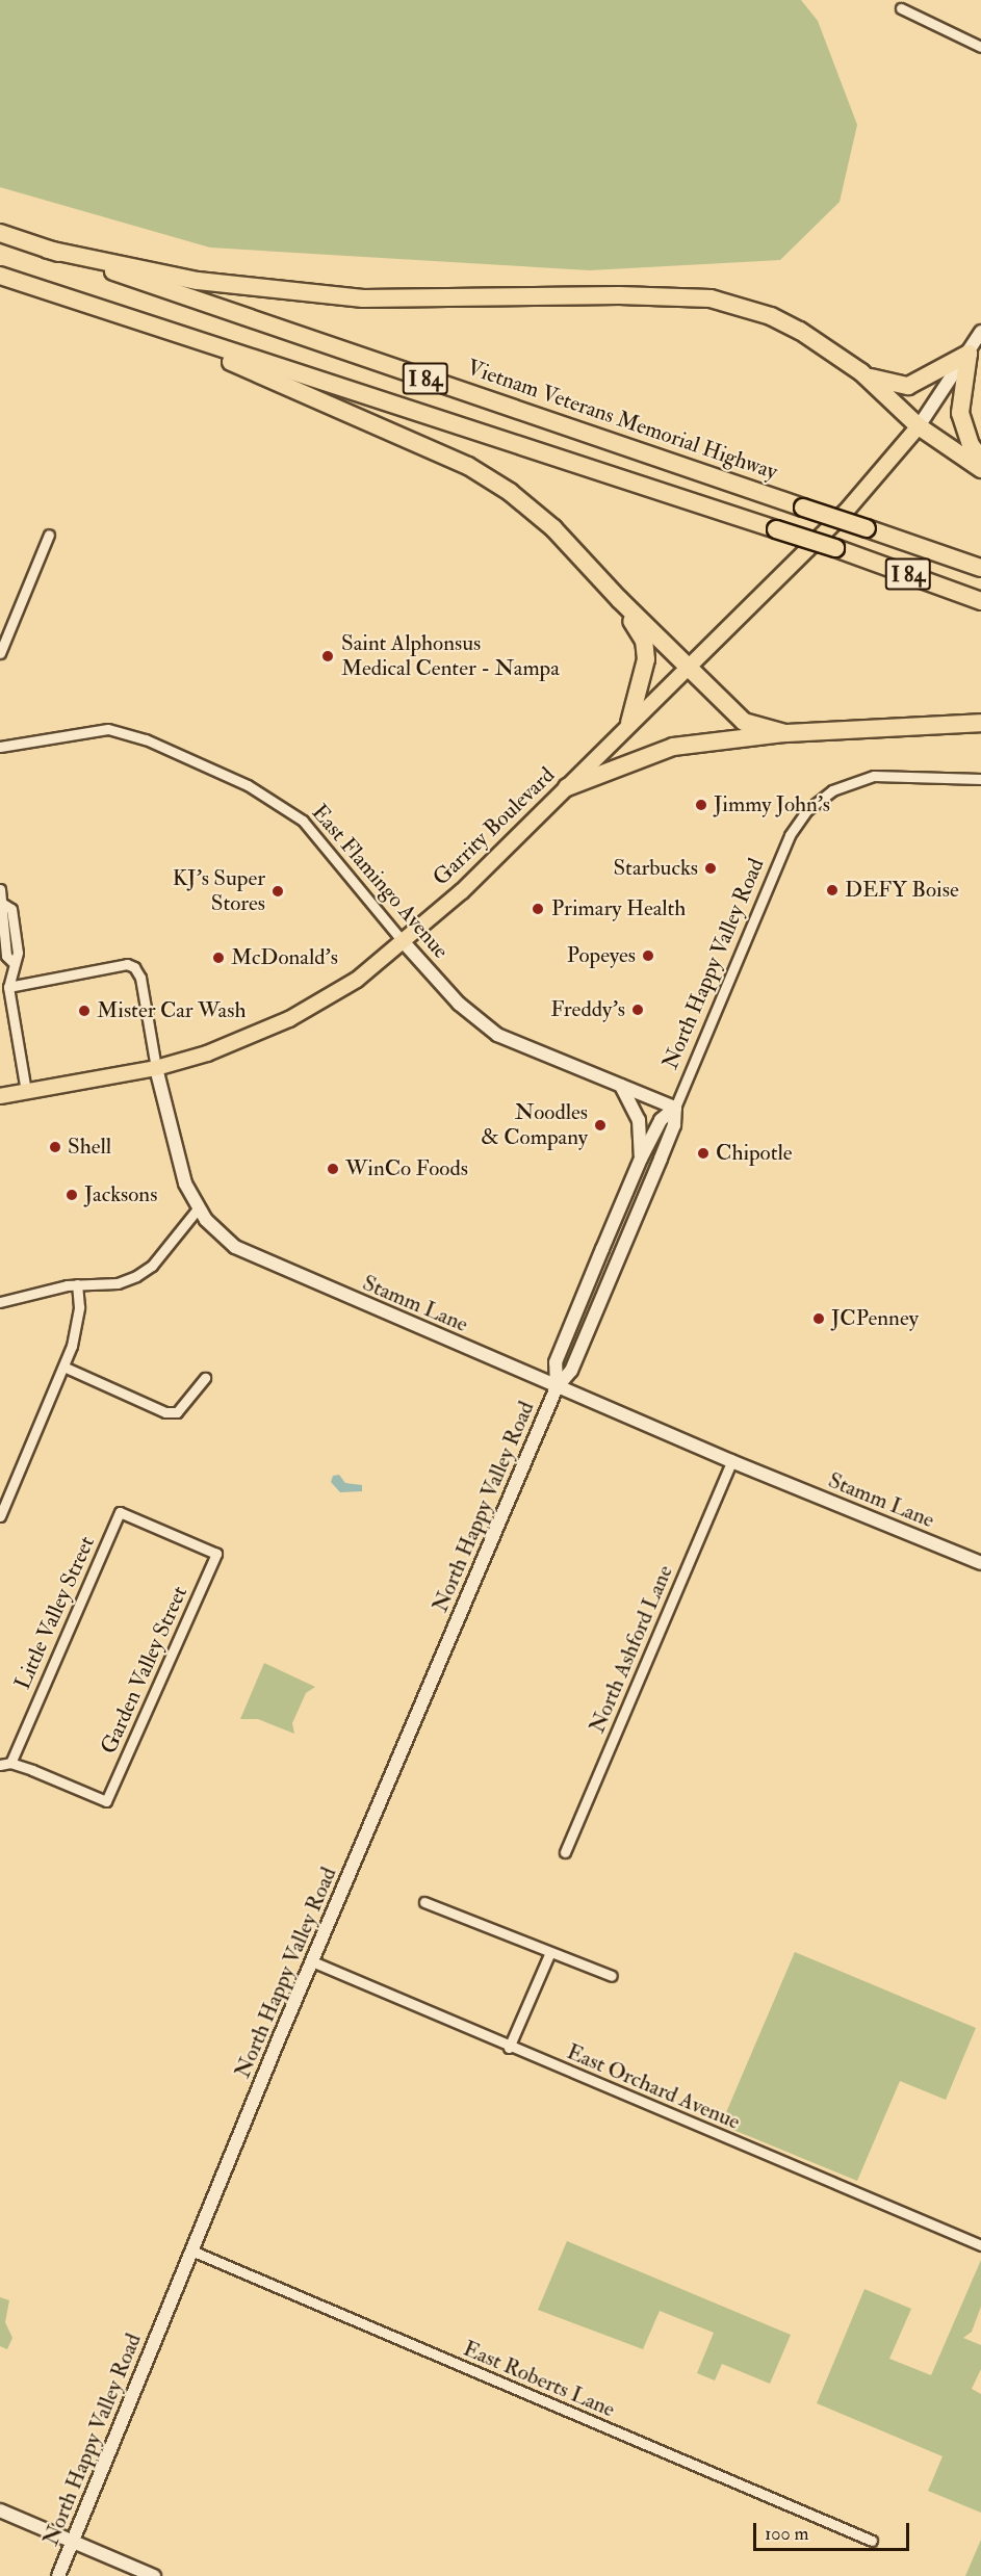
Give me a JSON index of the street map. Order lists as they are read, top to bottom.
{
  "streets": {
    "highway": ["I 84", "Vietnam Veterans Memorial Highway"],
    "main road": [
      "Garrity Boulevard",
      "East Flamingo Avenue",
      "North Happy Valley Road",
      "Stamm Lane"
    ],
    "street": [
      "Little Valley Street",
      "North Ashford Lane",
      "Garden Valley Street",
      "East Orchard Avenue",
      "East Roberts Lane"
    ]
  },
  "crossings": [
    ["Garrity Boulevard", "East Flamingo Avenue"],
    ["Garrity Boulevard", "Stamm Lane"],
    ["East Flamingo Avenue", "North Happy Valley Road"],
    ["North Happy Valley Road", "Stamm Lane"],
    ["North Happy Valley Road", "East Orchard Avenue"],
    ["North Happy Valley Road", "East Roberts Lane"],
    ["Stamm Lane", "North Ashford Lane"],
    ["Little Valley Street", "Garden Valley Street"]
  ],
  "places": [
    "Saint Alphonsus Medical Center - Nampa",
    "Jimmy John's",
    "Starbucks",
    "DEFY Boise",
    "KJ's Super Stores",
    "Primary Health",
    "Popeyes",
    "McDonald's",
    "Freddy's",
    "Mister Car Wash",
    "Noodles & Company",
    "Shell",
    "Chipotle",
    "WinCo Foods",
    "Jacksons",
    "JCPenney"
  ],
  "scale_bar": "100 m"
}
